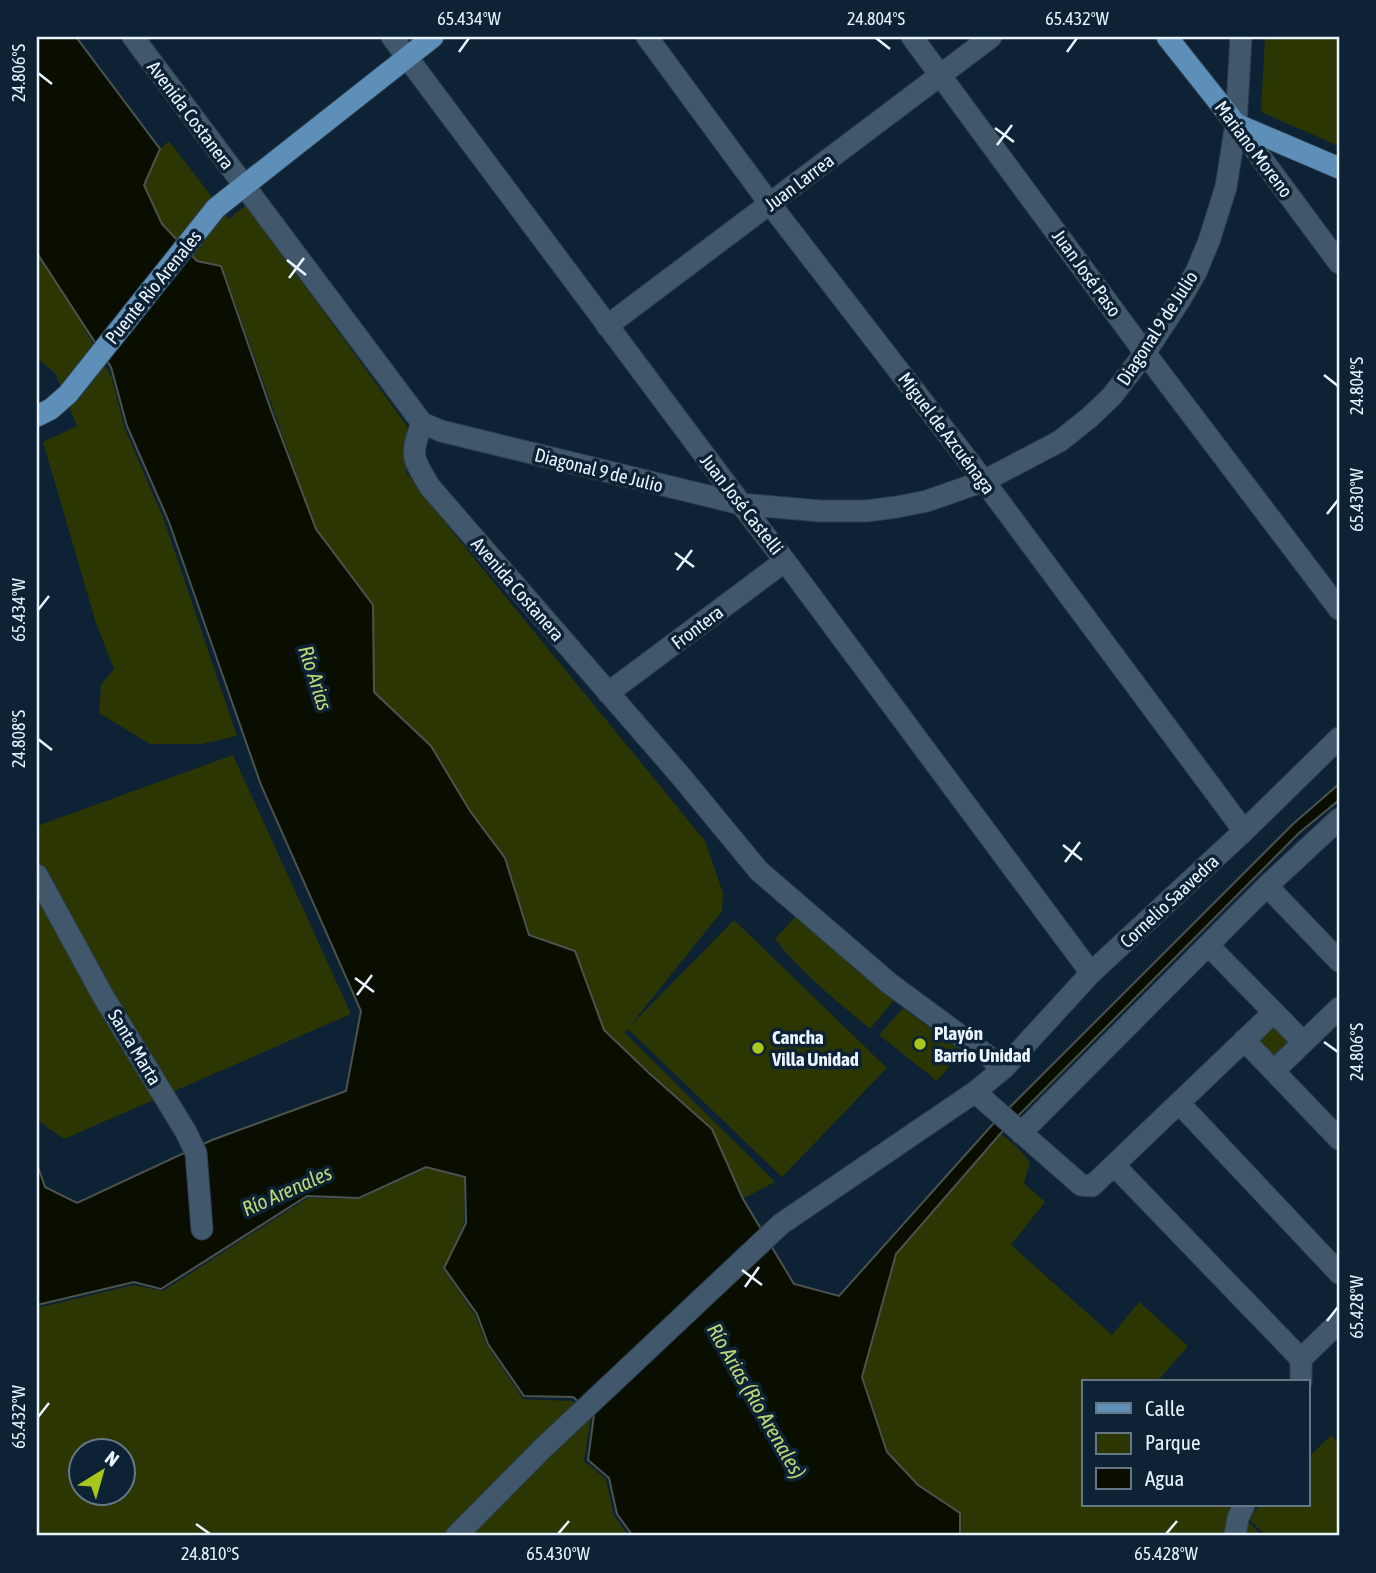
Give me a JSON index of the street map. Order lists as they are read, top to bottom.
{
  "streets": {
    "main road": ["Mariano Moreno", "Puente Rio Arenales"],
    "street": [
      "Avenida Costanera",
      "Juan Larrea",
      "Juan José Paso",
      "Diagonal 9 de Julio",
      "Miguel de Azcuénaga",
      "Juan José Castelli",
      "Frontera",
      "Cornelio Saavedra",
      "Santa Marta"
    ]
  },
  "crossings": [
    ["Avenida Costanera", "Puente Rio Arenales"],
    ["Avenida Costanera", "Diagonal 9 de Julio"],
    ["Avenida Costanera", "Frontera"],
    ["Avenida Costanera", "Cornelio Saavedra"],
    ["Mariano Moreno", "Diagonal 9 de Julio"],
    ["Juan Larrea", "Juan José Paso"],
    ["Juan Larrea", "Miguel de Azcuénaga"],
    ["Juan Larrea", "Juan José Castelli"],
    ["Juan José Paso", "Diagonal 9 de Julio"],
    ["Puente Rio Arenales", "Juan José Castelli"],
    ["Diagonal 9 de Julio", "Miguel de Azcuénaga"],
    ["Diagonal 9 de Julio", "Juan José Castelli"],
    ["Miguel de Azcuénaga", "Cornelio Saavedra"],
    ["Juan José Castelli", "Frontera"],
    ["Juan José Castelli", "Cornelio Saavedra"]
  ],
  "water": ["Río Arias", "Río Arenales", "Río Arias (Río Arenales)"],
  "places": ["Playón Barrio Unidad", "Cancha Villa Unidad"],
  "legend": ["Calle", "Parque", "Agua"],
  "north": "top right",
  "coordinates": [
    "65.434°W",
    "24.804°S",
    "65.432°W",
    "24.806°S",
    "65.430°W",
    "24.808°S",
    "65.428°W",
    "24.810°S"
  ]
}
